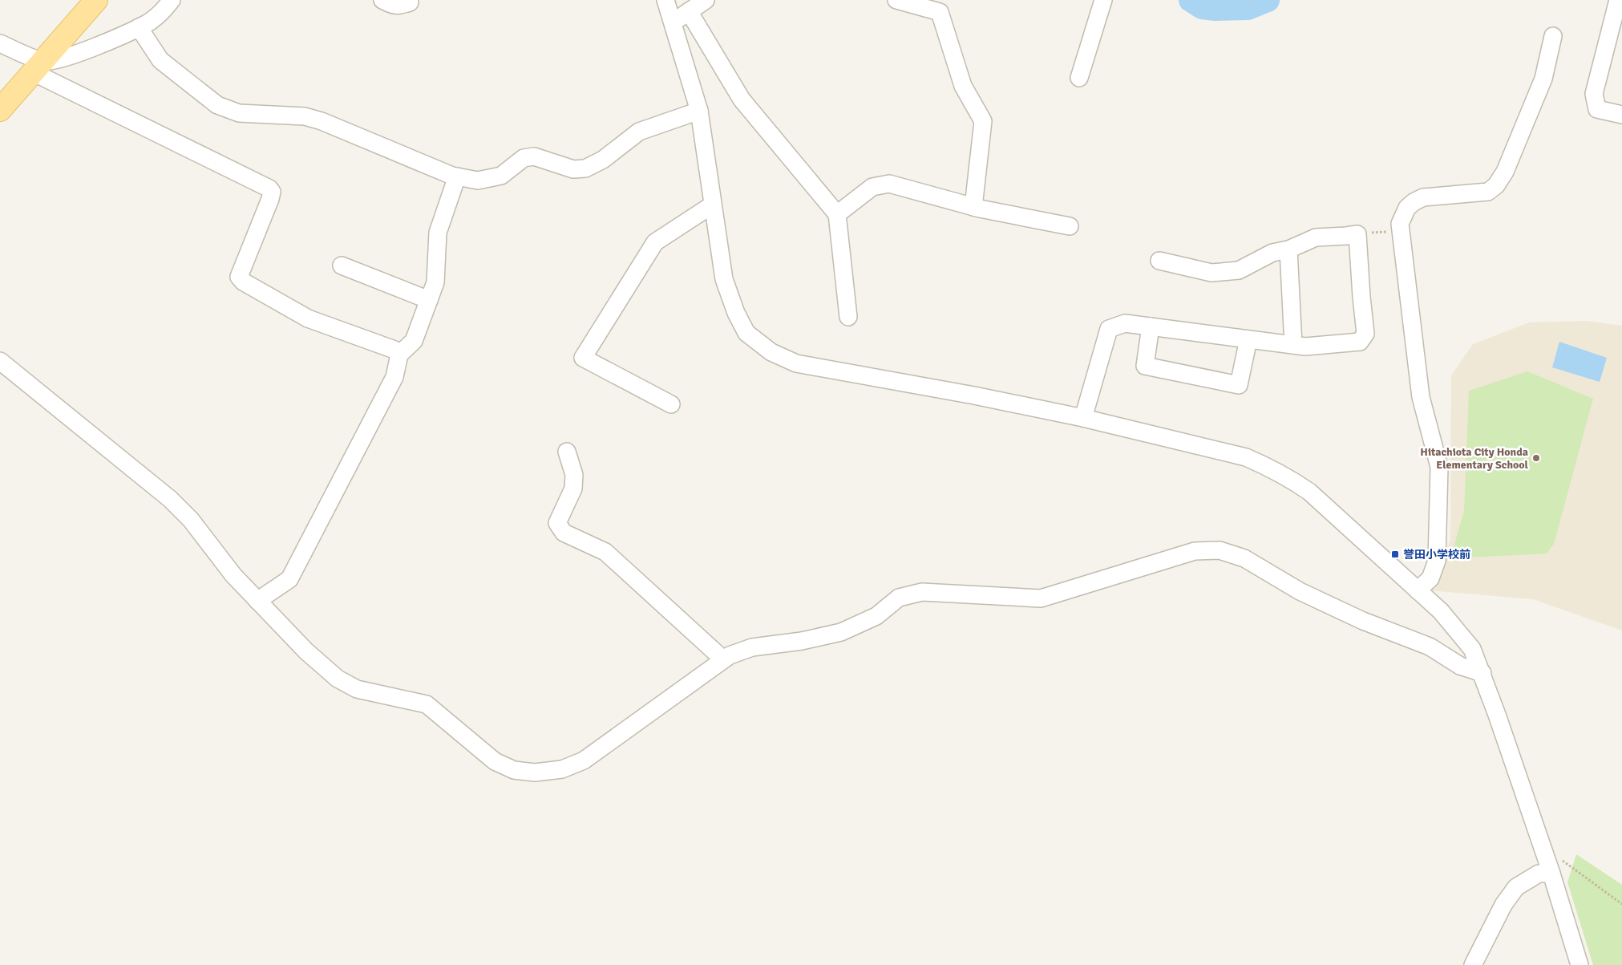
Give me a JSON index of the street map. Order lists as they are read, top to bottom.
{
  "places": {
    "other": ["Hitachiota City Honda Elementary School"],
    "transit": ["誉田小学校前"]
  }
}
